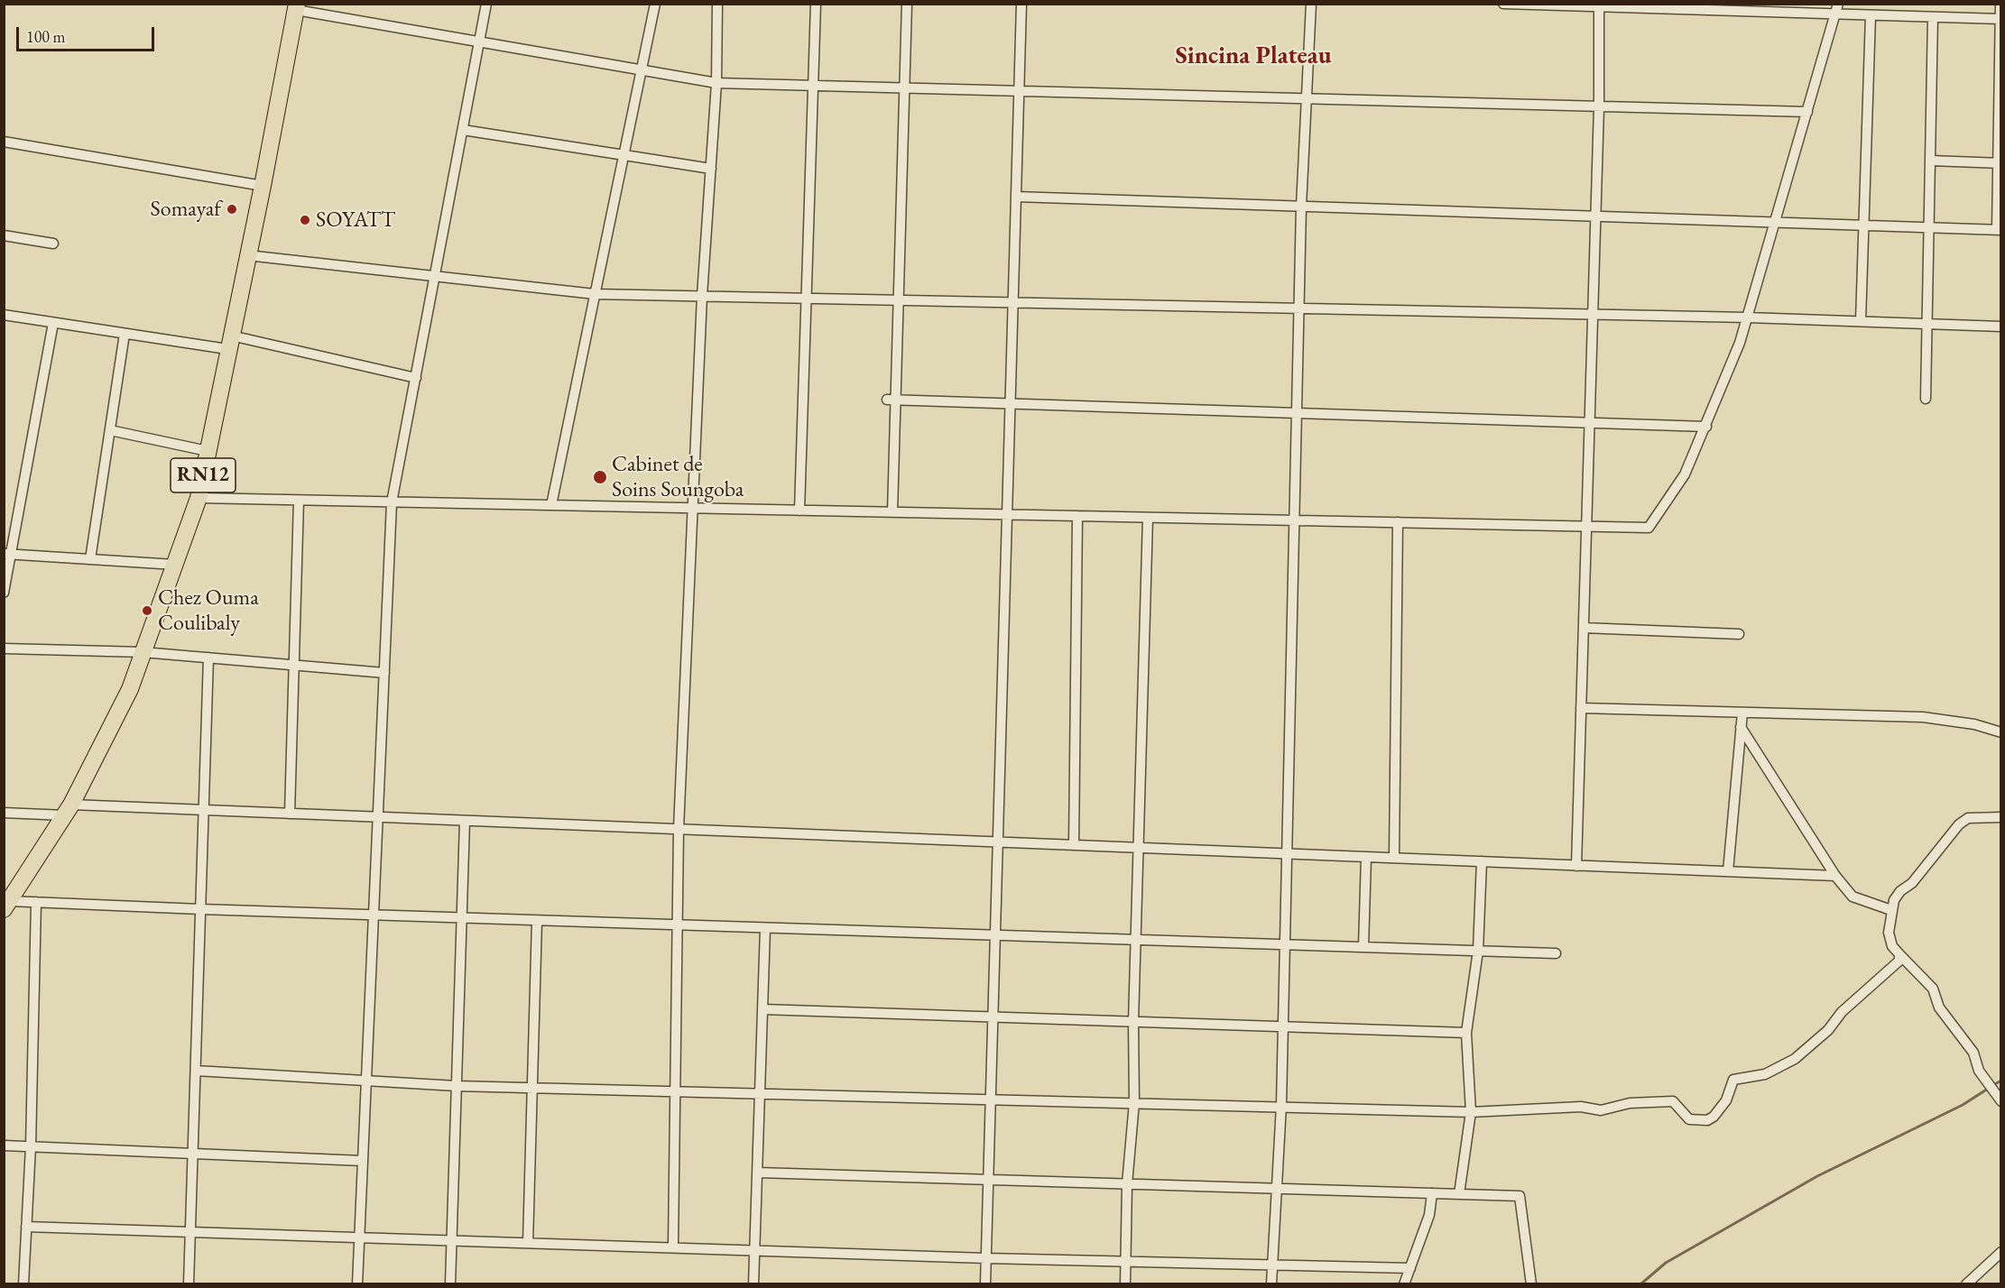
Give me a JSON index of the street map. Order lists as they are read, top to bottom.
{
  "streets": {
    "main road": ["RN12"]
  },
  "districts": ["Sincina Plateau"],
  "places": [
    "Somayaf",
    "SOYATT",
    "Cabinet de Soins Soungoba",
    "Chez Ouma Coulibaly"
  ],
  "scale_bar": "100 m"
}
